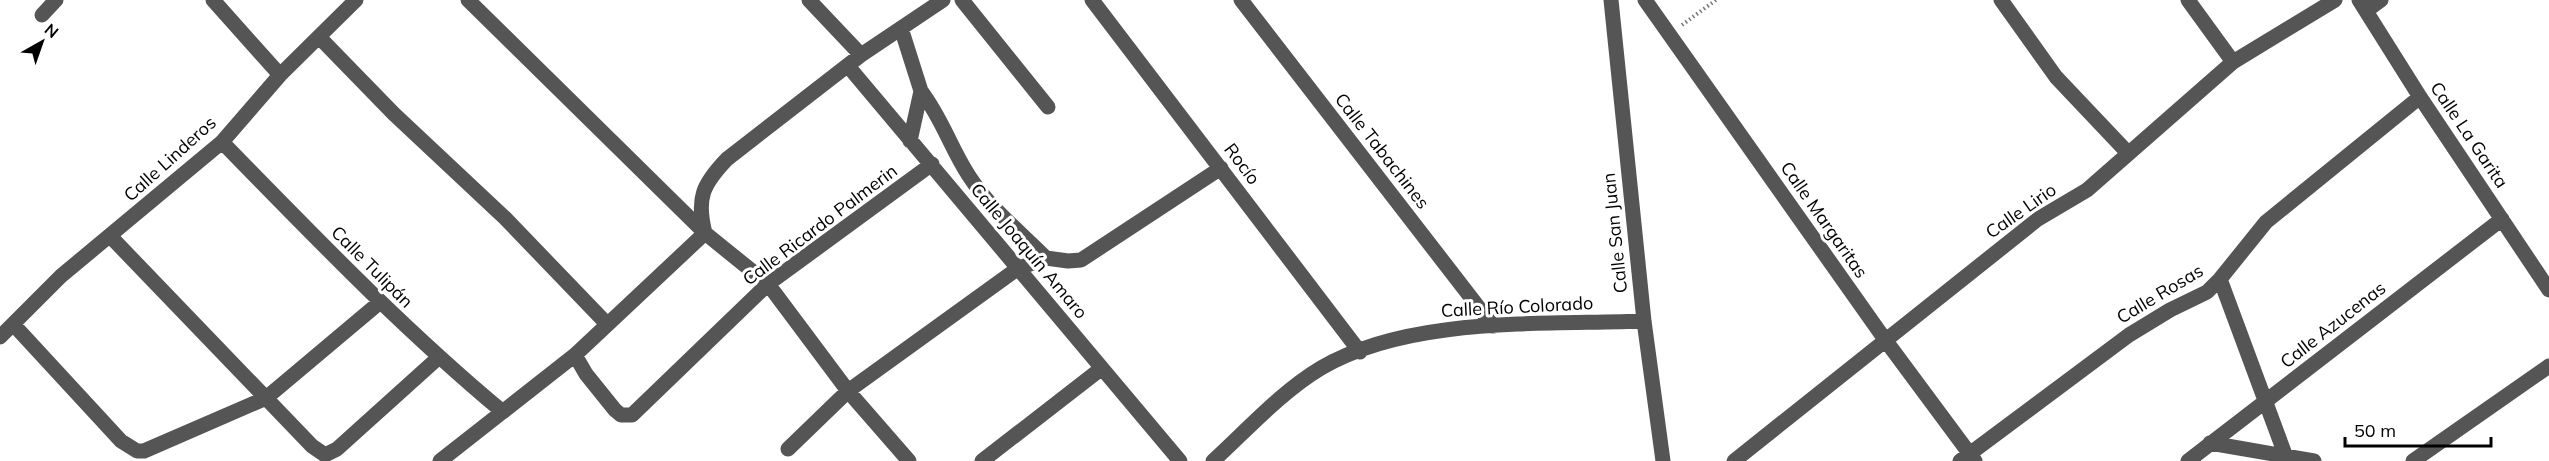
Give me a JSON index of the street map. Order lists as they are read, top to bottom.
{
  "streets": {
    "street": [
      "Calle La Garita",
      "Calle Tabachines",
      "Calle Linderos",
      "Rocío",
      "Calle Lirio",
      "Calle Margaritas",
      "Calle Ricardo Palmerin",
      "Calle San Juan",
      "Calle Joaquín Amaro",
      "Calle Tulipán",
      "Calle Rosas",
      "Calle Río Colorado",
      "Calle Azucenas"
    ]
  },
  "crossings": [
    ["Calle La Garita", "Calle Rosas"],
    ["Calle La Garita", "Calle Azucenas"],
    ["Calle Tabachines", "Calle Río Colorado"],
    ["Calle Linderos", "Calle Tulipán"],
    ["Rocío", "Calle Río Colorado"],
    ["Calle Lirio", "Calle Margaritas"],
    ["Calle Margaritas", "Calle Rosas"],
    ["Calle Ricardo Palmerin", "Calle Joaquín Amaro"],
    ["Calle San Juan", "Calle Río Colorado"]
  ],
  "scale_bar": "50 m",
  "north": "top right"
}
